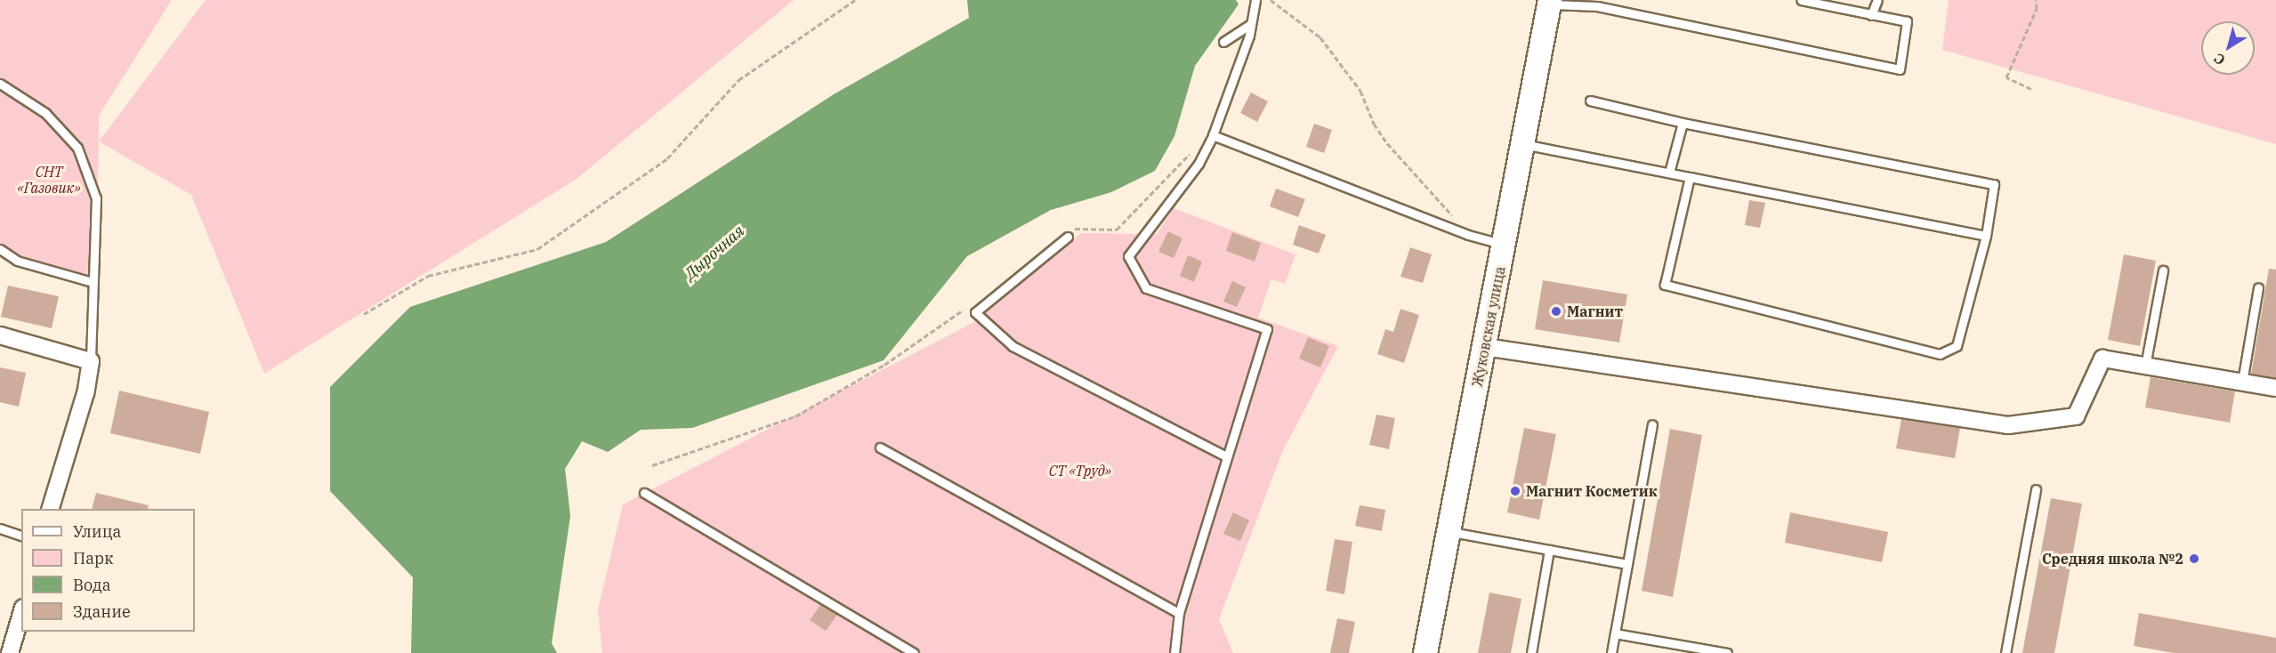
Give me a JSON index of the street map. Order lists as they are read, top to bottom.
{
  "streets": {
    "main road": ["Жуковская улица"]
  },
  "water": ["Дырочная"],
  "parks": ["СНТ «Газовик»", "СТ «Труд»"],
  "places": ["Магнит", "Магнит Косметик", "Средняя школа №2"],
  "legend": [
    "Улица",
    "Парк",
    "Вода",
    "Здание"
  ],
  "north": "bottom left"
}
